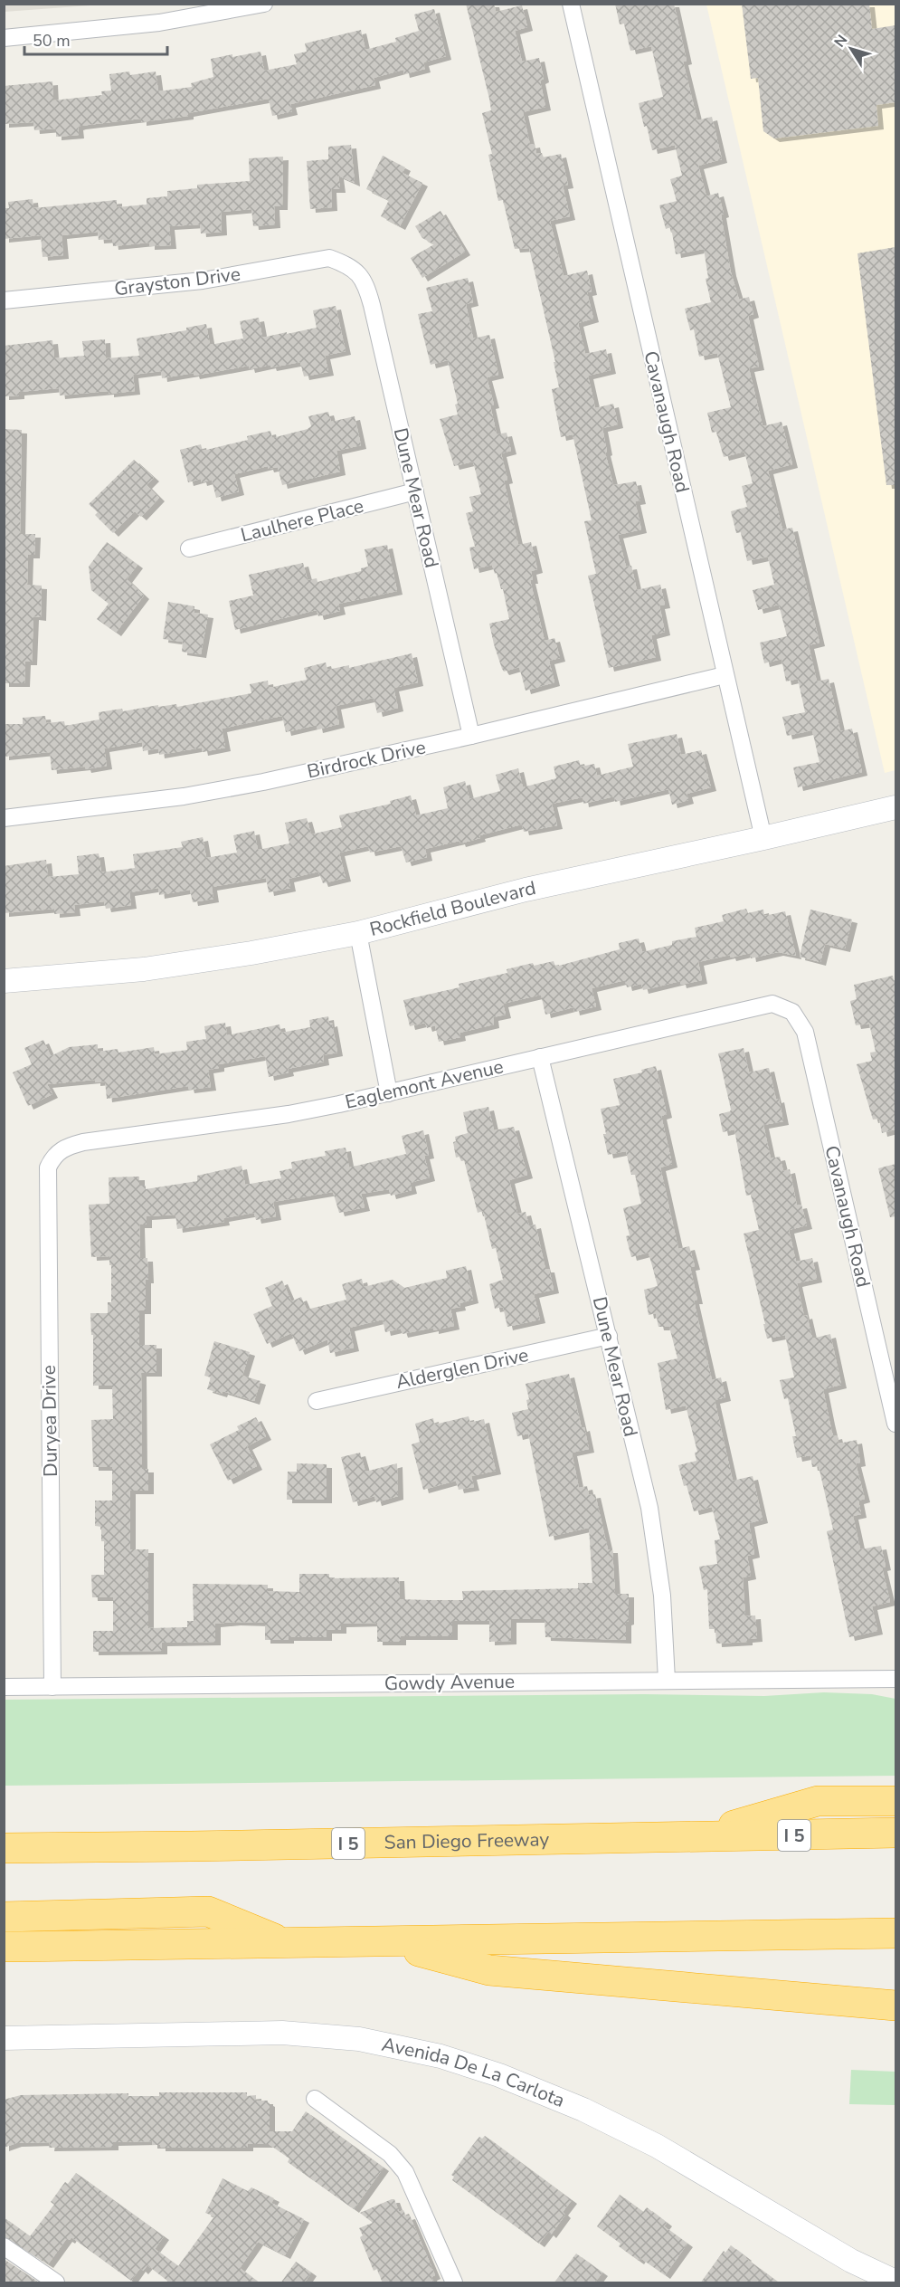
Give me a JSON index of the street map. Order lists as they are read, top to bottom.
{
  "streets": {
    "highway": ["I 5", "San Diego Freeway"],
    "main road": ["Rockfield Boulevard", "Avenida De La Carlota"],
    "street": [
      "Grayston Drive",
      "Cavanaugh Road",
      "Dune Mear Road",
      "Laulhere Place",
      "Birdrock Drive",
      "Eaglemont Avenue",
      "Alderglen Drive",
      "Duryea Drive",
      "Gowdy Avenue"
    ]
  },
  "crossings": [
    ["Grayston Drive", "Dune Mear Road"],
    ["Cavanaugh Road", "Birdrock Drive"],
    ["Cavanaugh Road", "Rockfield Boulevard"],
    ["Cavanaugh Road", "Eaglemont Avenue"],
    ["Dune Mear Road", "Laulhere Place"],
    ["Dune Mear Road", "Birdrock Drive"],
    ["Dune Mear Road", "Eaglemont Avenue"],
    ["Dune Mear Road", "Alderglen Drive"],
    ["Dune Mear Road", "Gowdy Avenue"],
    ["Eaglemont Avenue", "Duryea Drive"],
    ["Duryea Drive", "Gowdy Avenue"]
  ],
  "scale_bar": "50 m",
  "north": "top left"
}
